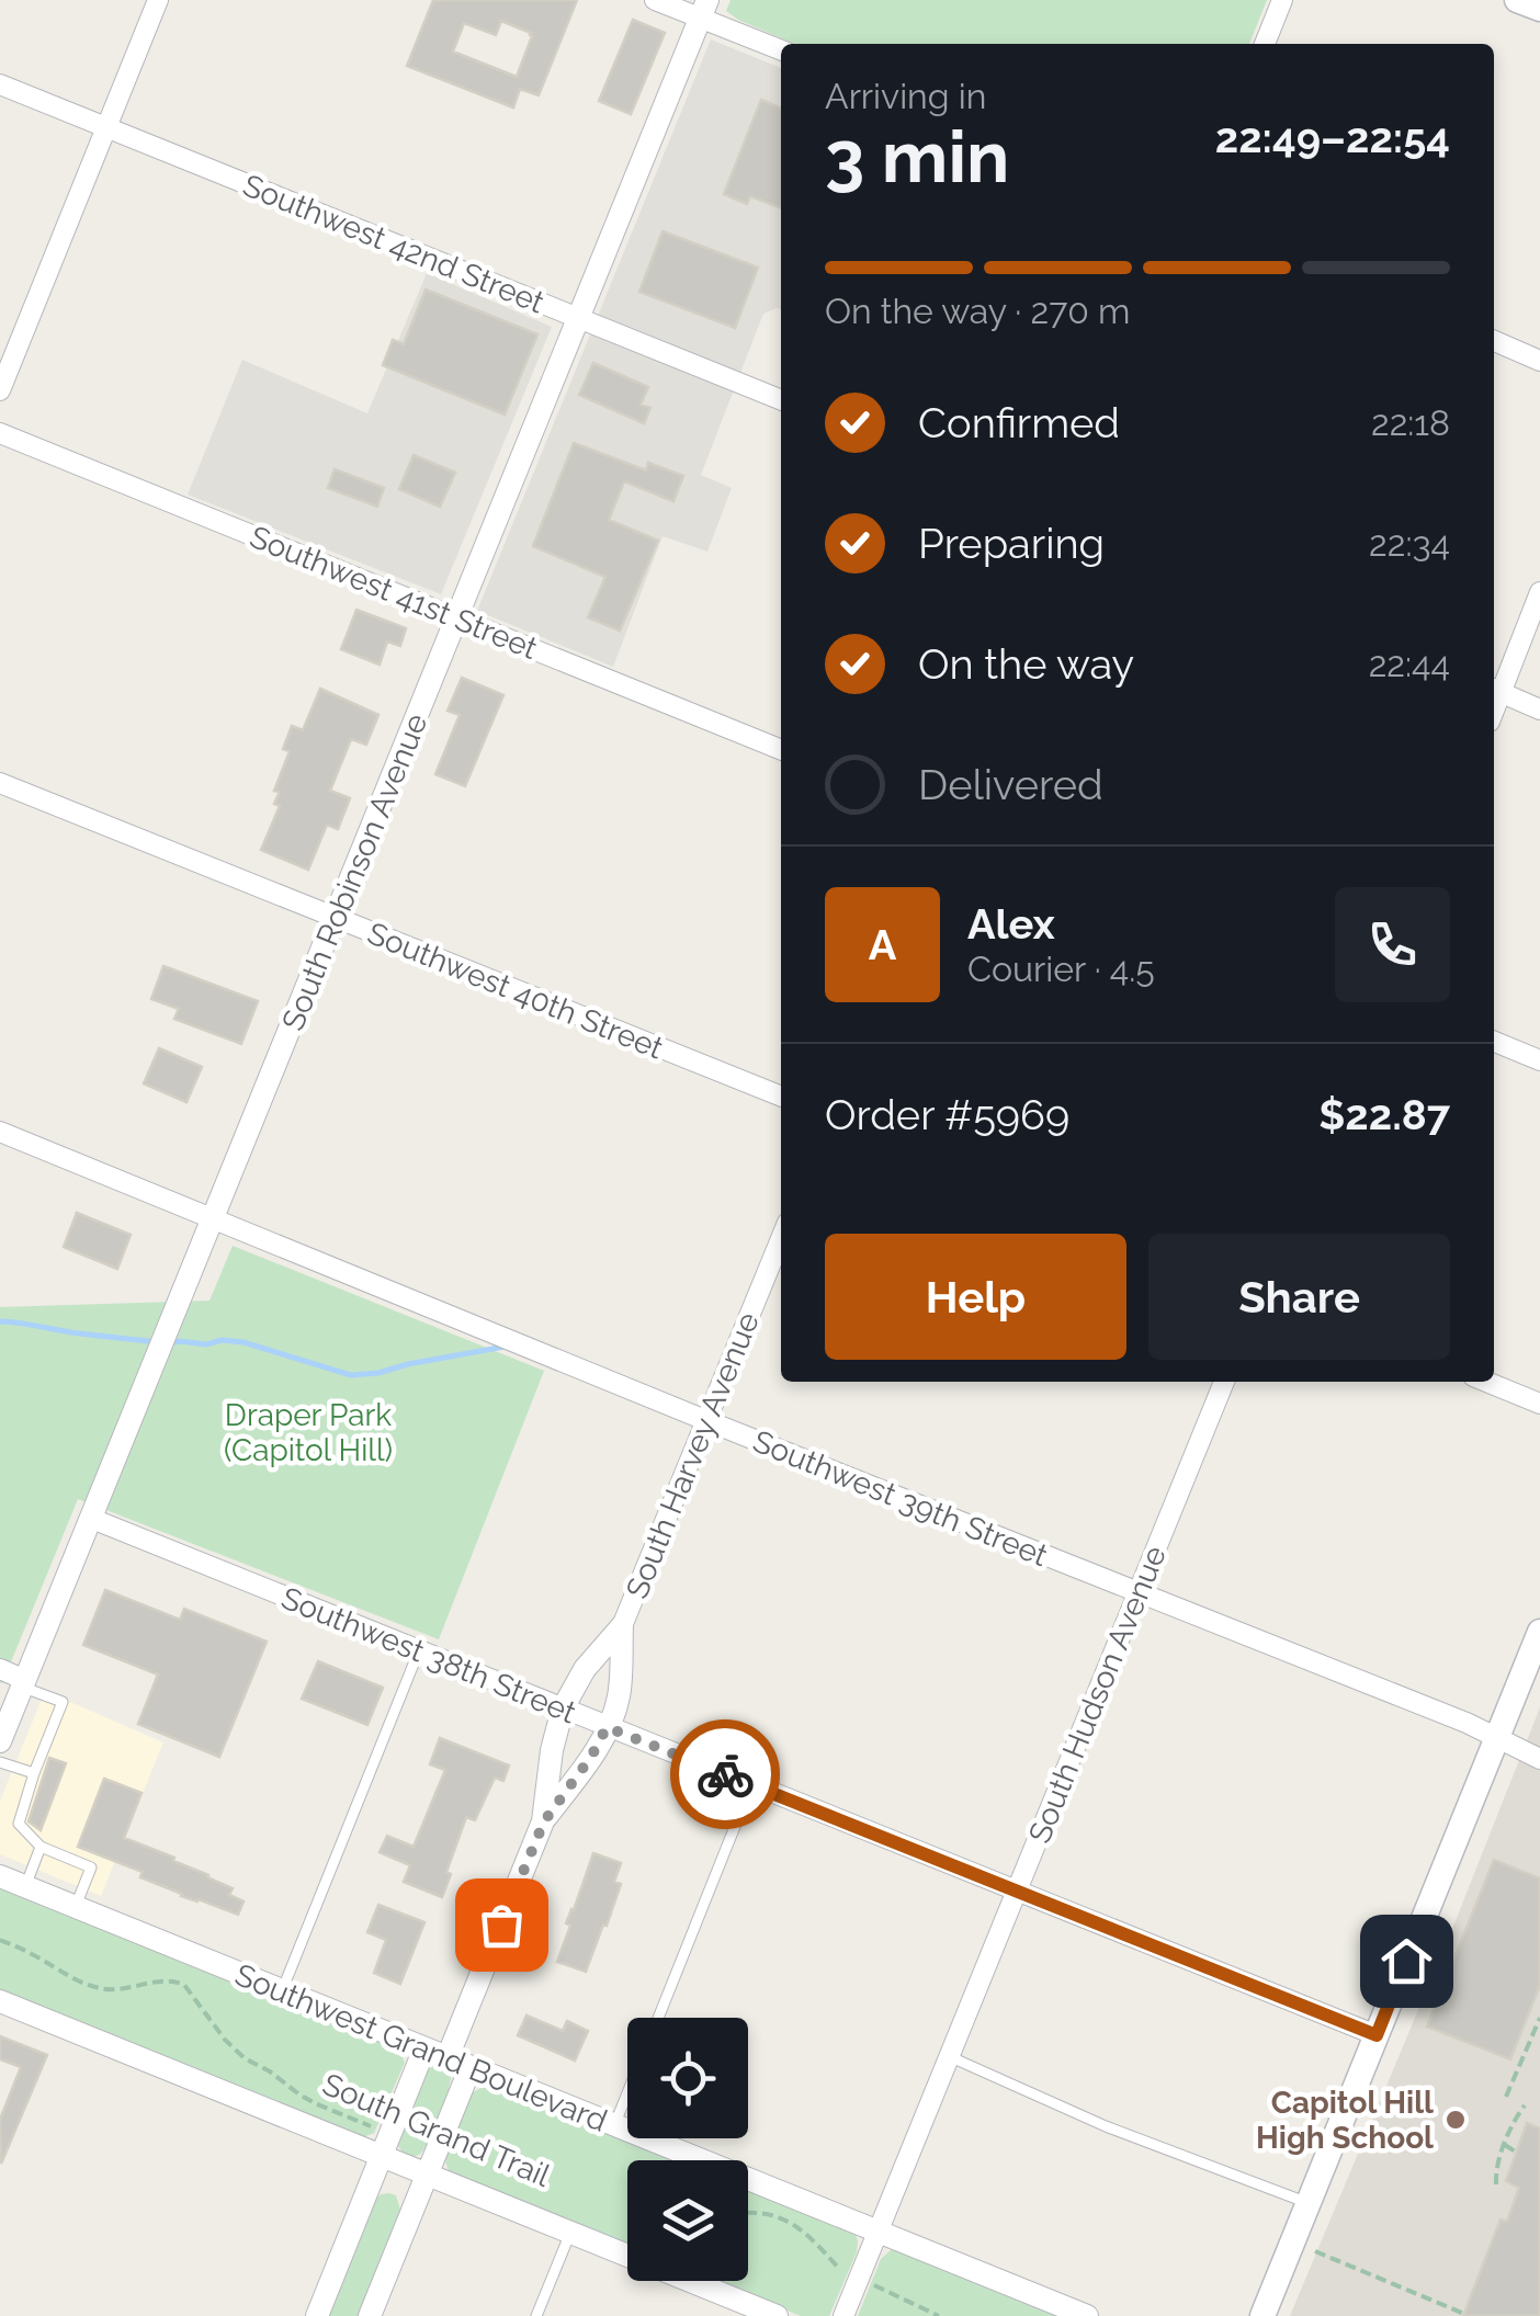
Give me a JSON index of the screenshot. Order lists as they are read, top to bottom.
{
  "streets": {
    "street": [
      "Southwest 42nd Street",
      "Southwest 41st Street",
      "South Robinson Avenue",
      "Southwest 40th Street",
      "South Harvey Avenue",
      "Southwest 39th Street",
      "Southwest 38th Street",
      "South Hudson Avenue",
      "Southwest Grand Boulevard"
    ],
    "path": ["South Grand Trail"]
  },
  "crossings": [
    ["Southwest 42nd Street", "South Robinson Avenue"],
    ["Southwest 41st Street", "South Robinson Avenue"],
    ["South Robinson Avenue", "Southwest 40th Street"],
    ["South Robinson Avenue", "Southwest 39th Street"],
    ["South Robinson Avenue", "Southwest 38th Street"],
    ["South Harvey Avenue", "Southwest 39th Street"],
    ["South Harvey Avenue", "Southwest 38th Street"],
    ["South Harvey Avenue", "Southwest Grand Boulevard"],
    ["Southwest 39th Street", "South Hudson Avenue"],
    ["Southwest 38th Street", "South Hudson Avenue"],
    ["South Hudson Avenue", "Southwest Grand Boulevard"]
  ],
  "parks": ["Draper Park (Capitol Hill)"],
  "places": ["Capitol Hill High School"],
  "page": {
    "heading": ["3 min", "Arriving in", "22:49–22:54"],
    "panel": [
      "Alex",
      "Courier · 4.5",
      "Order #5969",
      "$22.87"
    ],
    "bar": "On the way · 270 m",
    "list": [
      ["Confirmed", "22:18"],
      ["Preparing", "22:34"],
      ["On the way", "22:44"],
      "Delivered"
    ],
    "round": "A",
    "buttons": ["Help", "Share"]
  }
}
